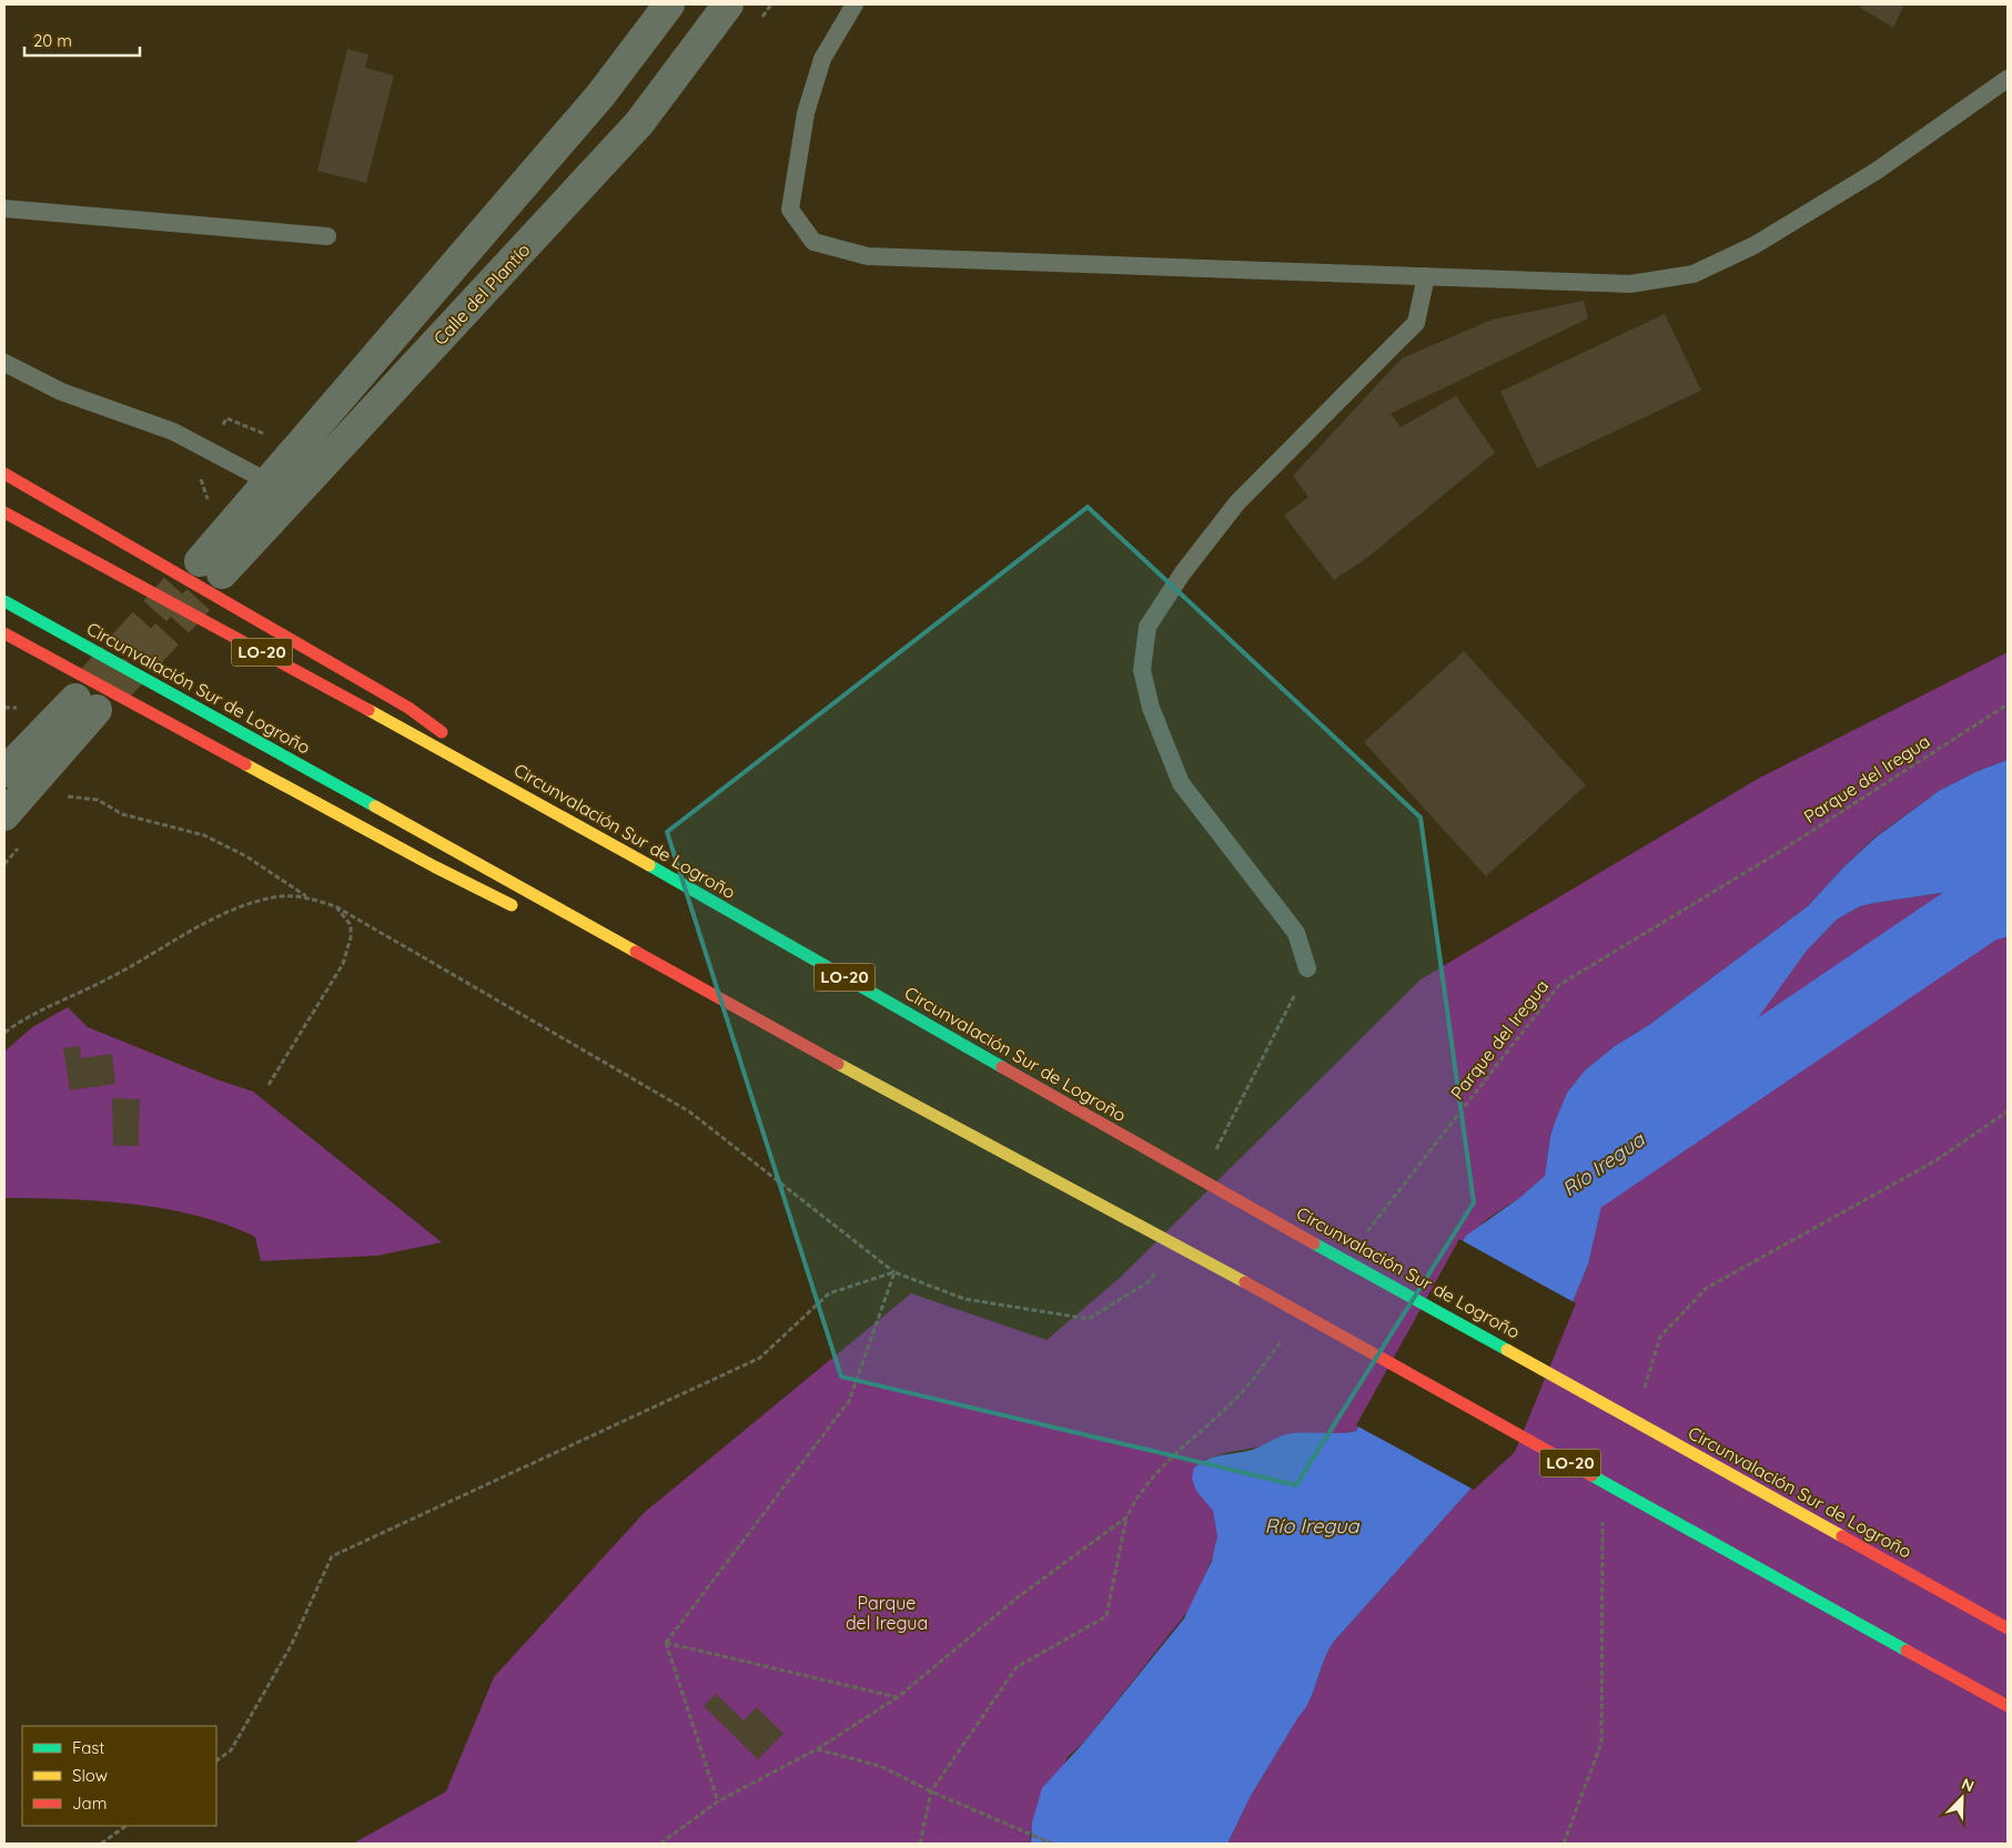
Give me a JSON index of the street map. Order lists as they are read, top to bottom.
{
  "streets": {
    "highway": ["LO-20", "Circunvalación Sur de Logroño"],
    "street": ["Calle del Plantío"],
    "path": ["Parque del Iregua"]
  },
  "water": ["Río Iregua"],
  "parks": ["Parque del Iregua"],
  "legend": ["Fast", "Slow", "Jam"],
  "scale_bar": "20 m",
  "north": "top right"
}
